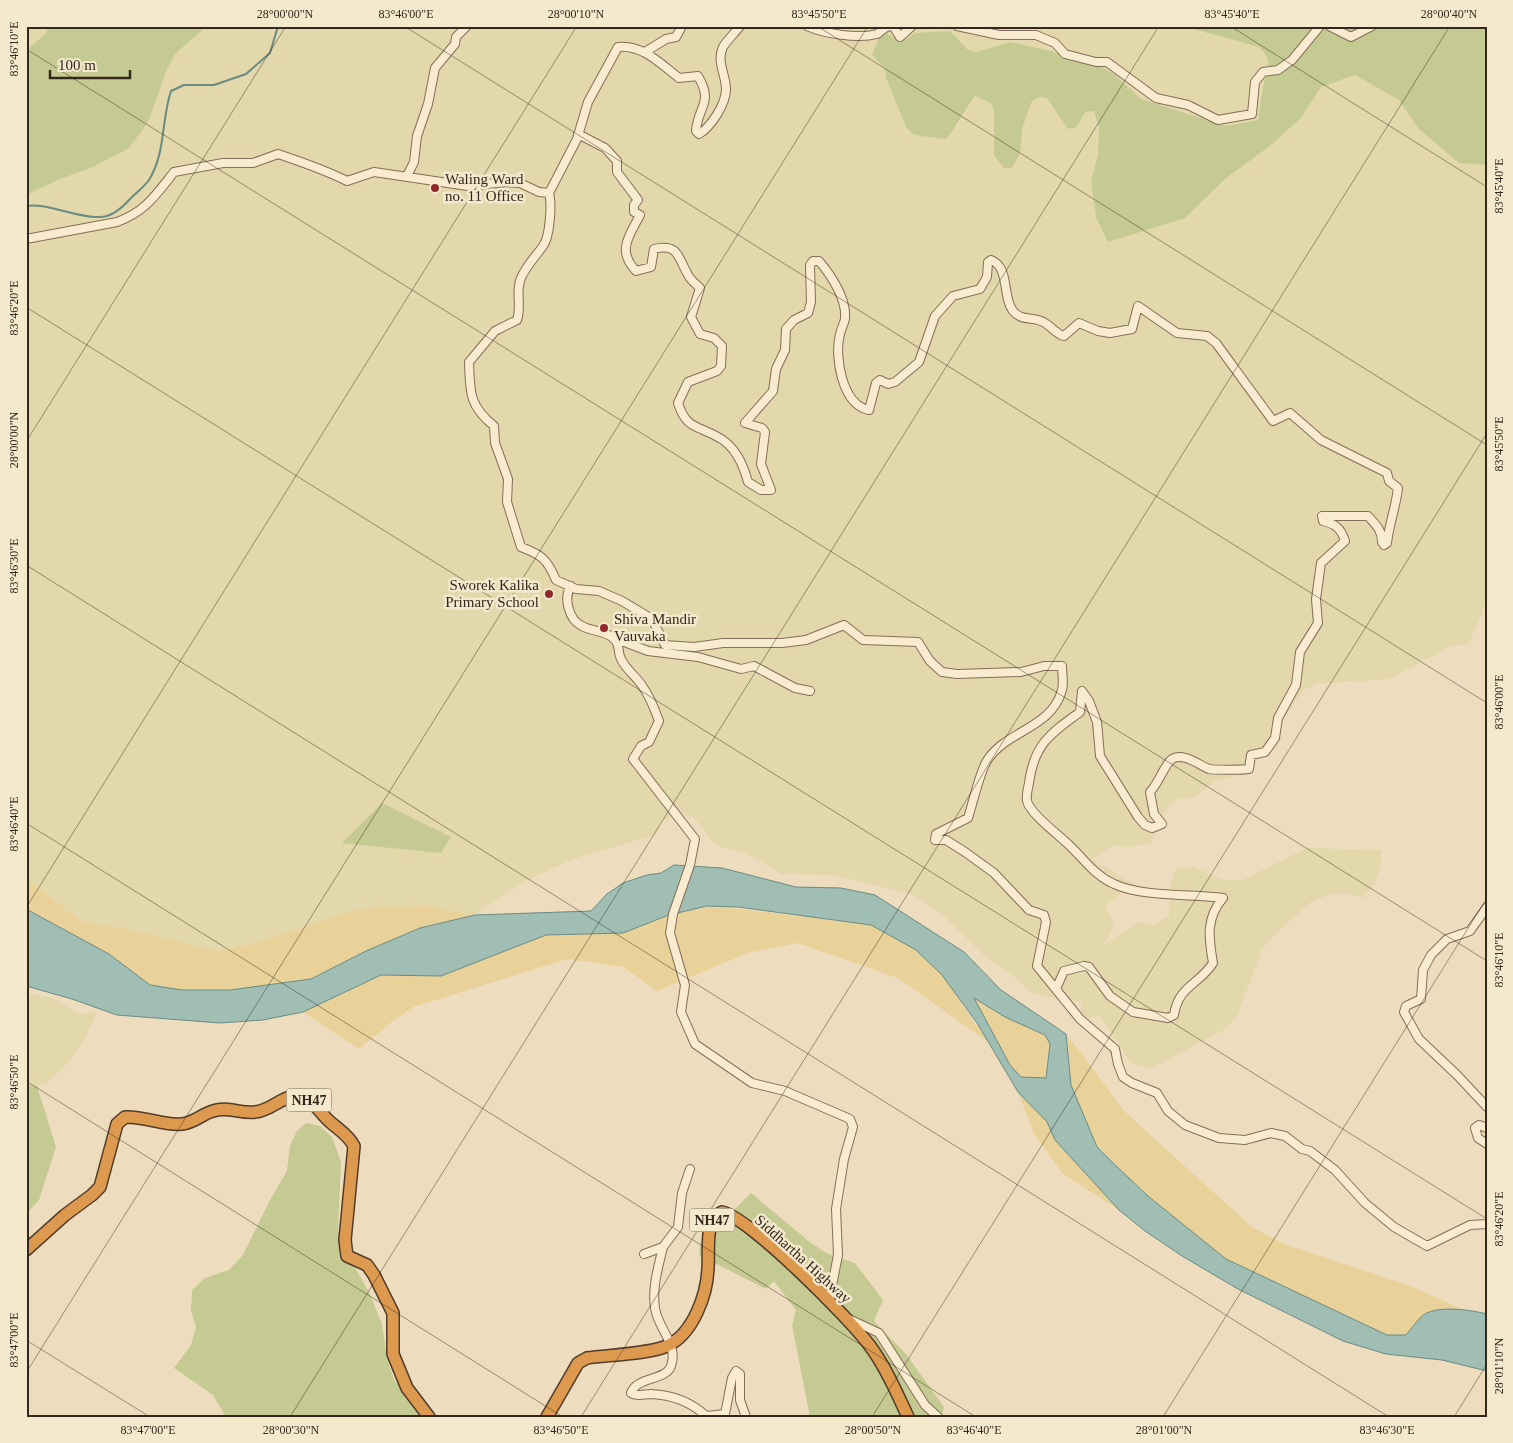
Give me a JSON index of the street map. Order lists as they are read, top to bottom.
{
  "streets": {
    "highway": ["NH47", "Siddhartha Highway"]
  },
  "places": ["Waling Ward no. 11 Office", "Sworek Kalika Primary School", "Shiva Mandir Vauvaka"],
  "scale_bar": "100 m",
  "coordinates": [
    "28°00'00\"N",
    "83°46'00\"E",
    "28°00'10\"N",
    "83°45'50\"E",
    "83°45'40\"E",
    "28°00'40\"N",
    "83°46'10\"E",
    "83°46'20\"E",
    "83°46'30\"E",
    "83°46'40\"E",
    "83°46'50\"E",
    "83°47'00\"E",
    "28°01'10\"N",
    "28°00'30\"N",
    "28°00'50\"N",
    "28°01'00\"N"
  ]
}
